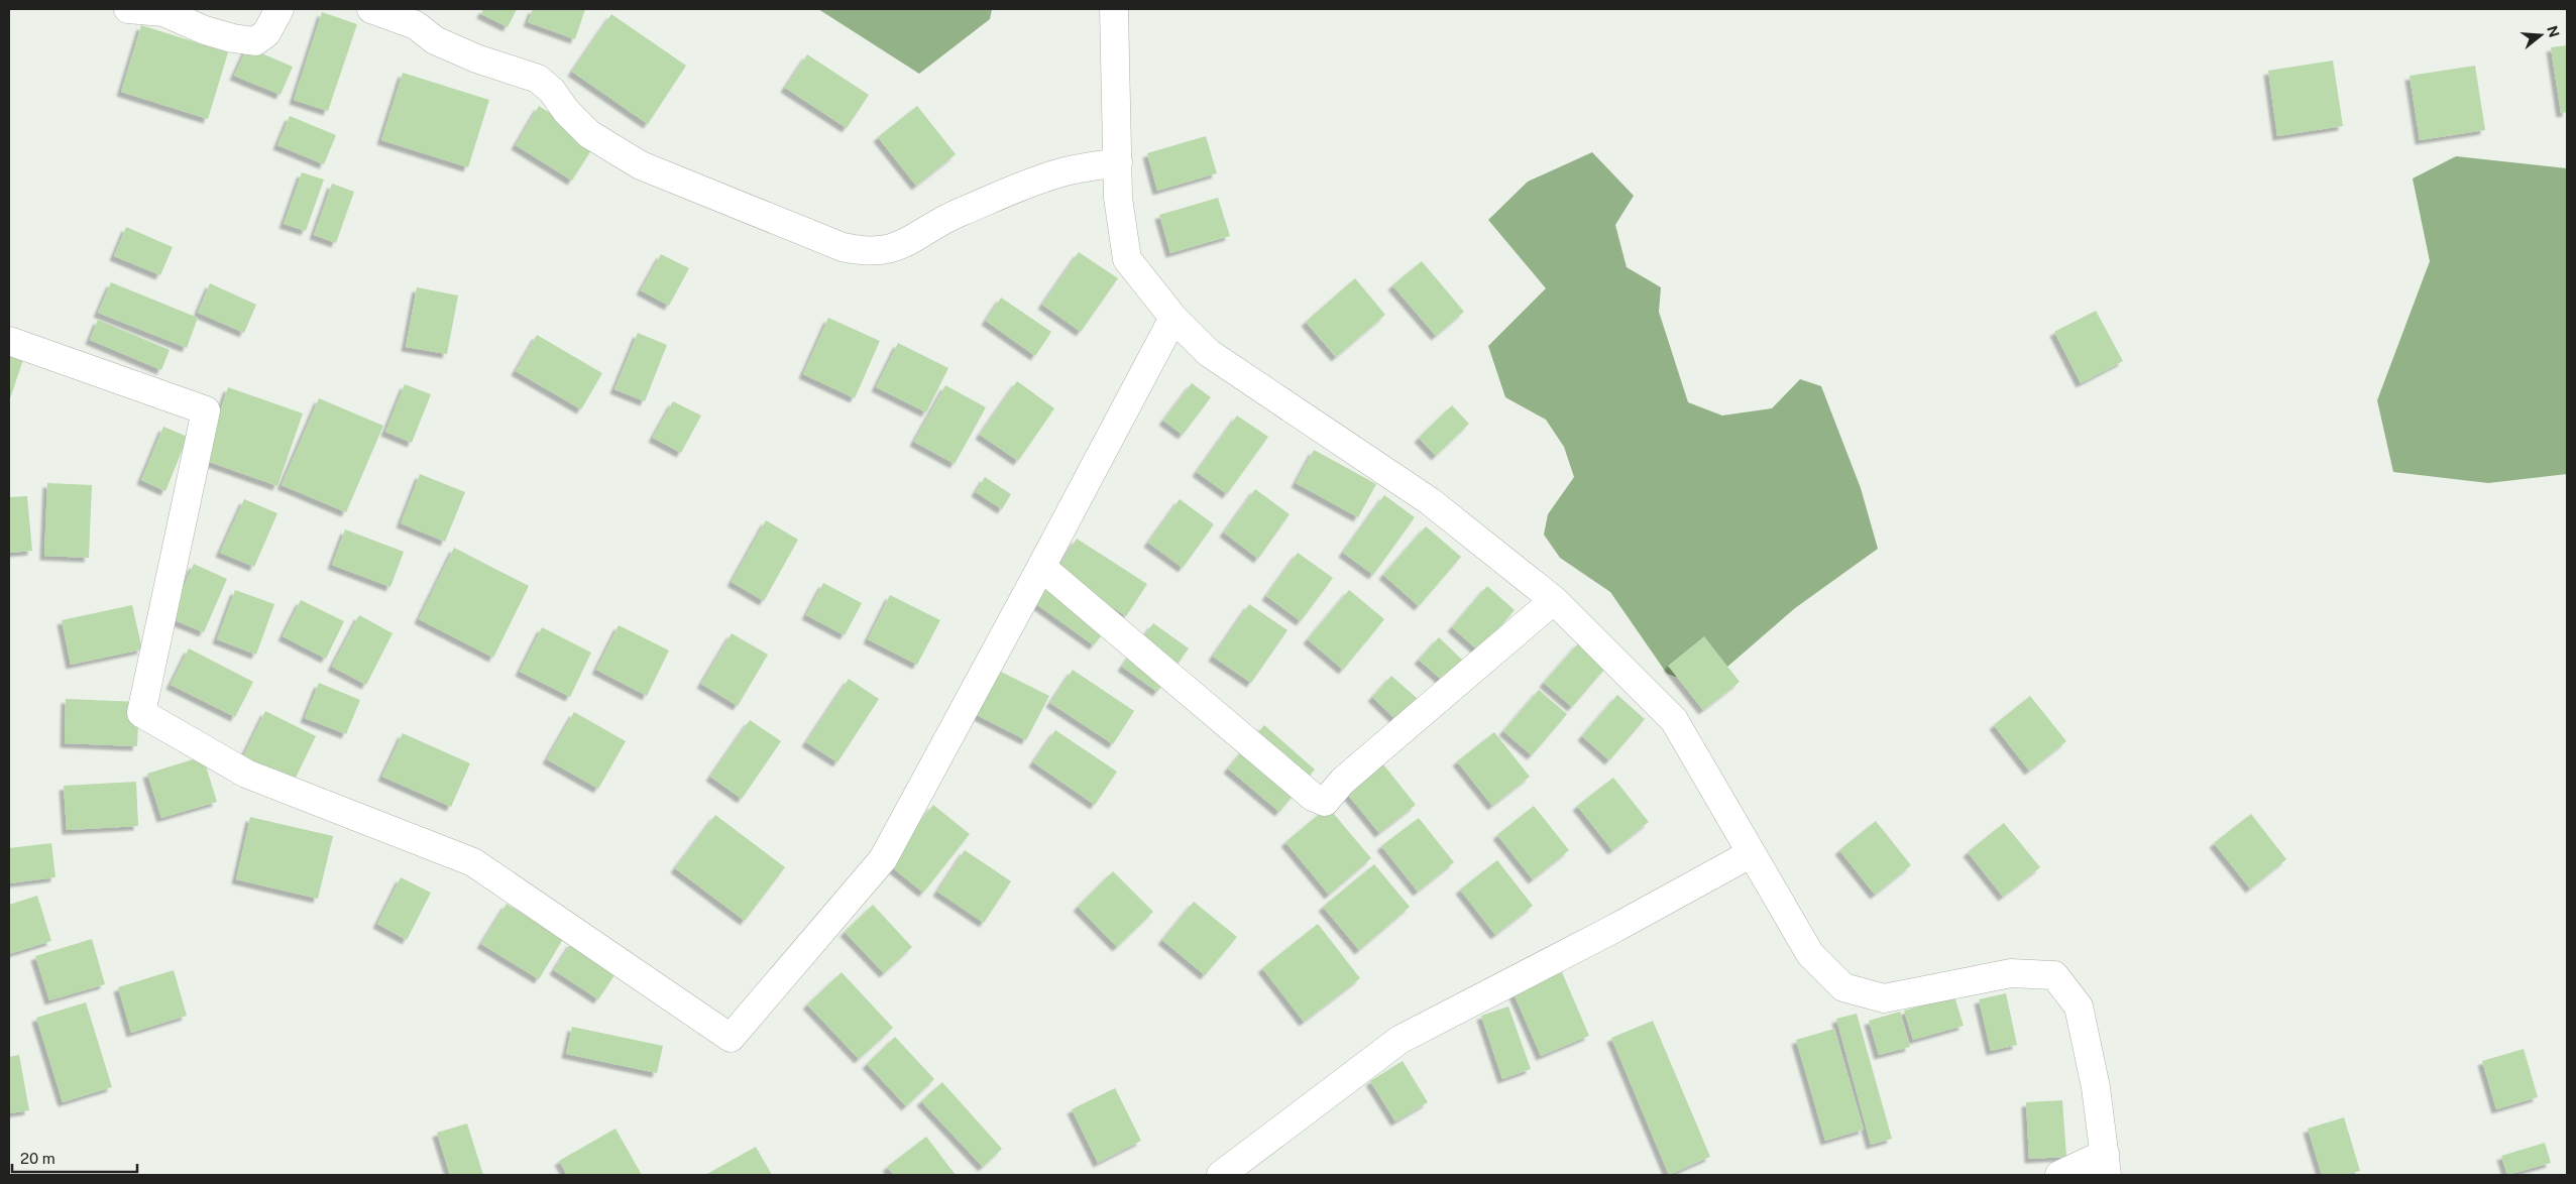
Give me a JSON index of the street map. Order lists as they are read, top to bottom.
{
  "scale_bar": "20 m",
  "north": "right"
}
